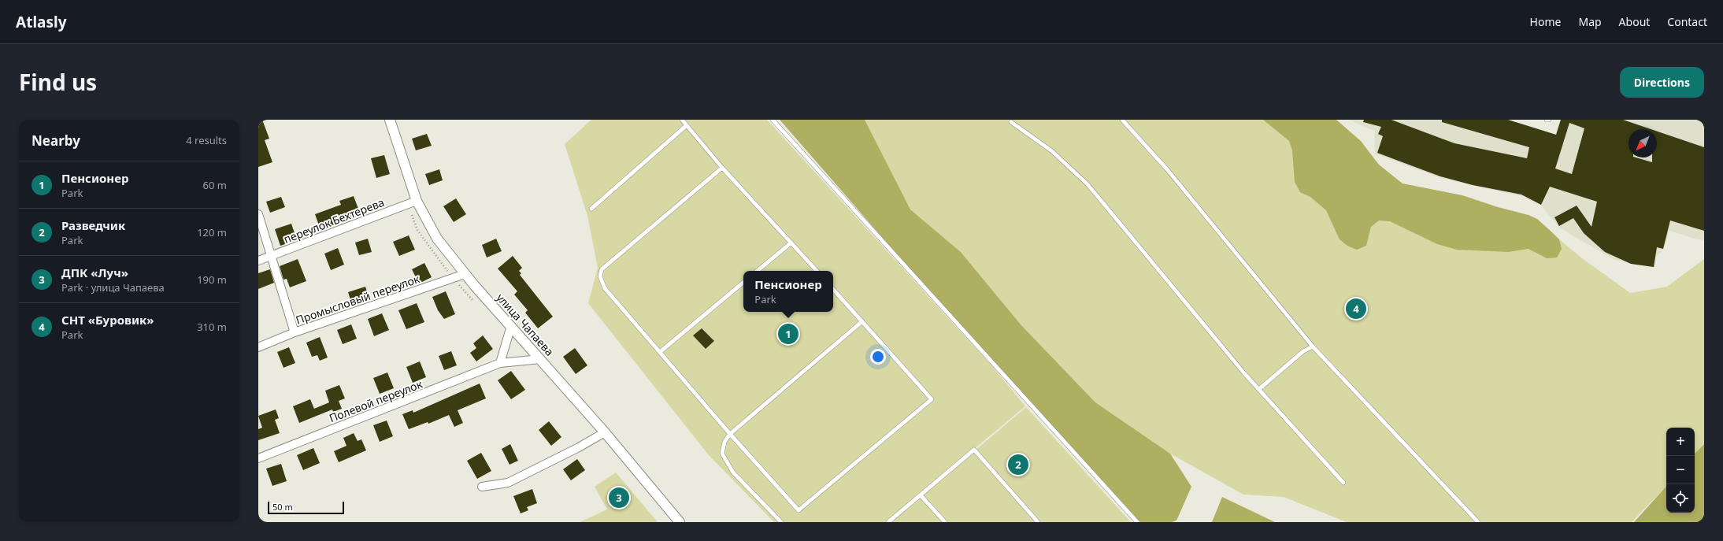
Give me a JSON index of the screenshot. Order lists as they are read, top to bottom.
{
  "streets": {
    "street": [
      "переулок Бехтерева",
      "Промысловый переулок",
      "улица Чапаева",
      "Полевой переулок"
    ]
  },
  "crossings": [
    ["переулок Бехтерева", "улица Чапаева"],
    ["Промысловый переулок", "улица Чапаева"],
    ["улица Чапаева", "Полевой переулок"]
  ],
  "scale_bar": "50 m",
  "north": "bottom left",
  "page": {
    "header": "Atlasly",
    "nav": [
      "Home",
      "Map",
      "About",
      "Contact"
    ],
    "title": "Find us",
    "buttons": "Directions",
    "heading": ["Nearby", "4 results"],
    "list": [
      {
        "mark": "1",
        "name": "Пенсионер",
        "note": "Park",
        "value": "60 m"
      },
      {
        "mark": "2",
        "name": "Разведчик",
        "note": "Park",
        "value": "120 m"
      },
      {
        "mark": "3",
        "name": "ДПК «Луч»",
        "note": "Park · улица Чапаева",
        "value": "190 m"
      },
      {
        "mark": "4",
        "name": "СНТ «Буровик»",
        "note": "Park",
        "value": "310 m"
      }
    ],
    "popup": ["Пенсионер", "Park"],
    "pins": [
      "4",
      "1",
      "2",
      "3"
    ],
    "map_buttons": ["+", "−"],
    "scale": "50 m"
  }
}
